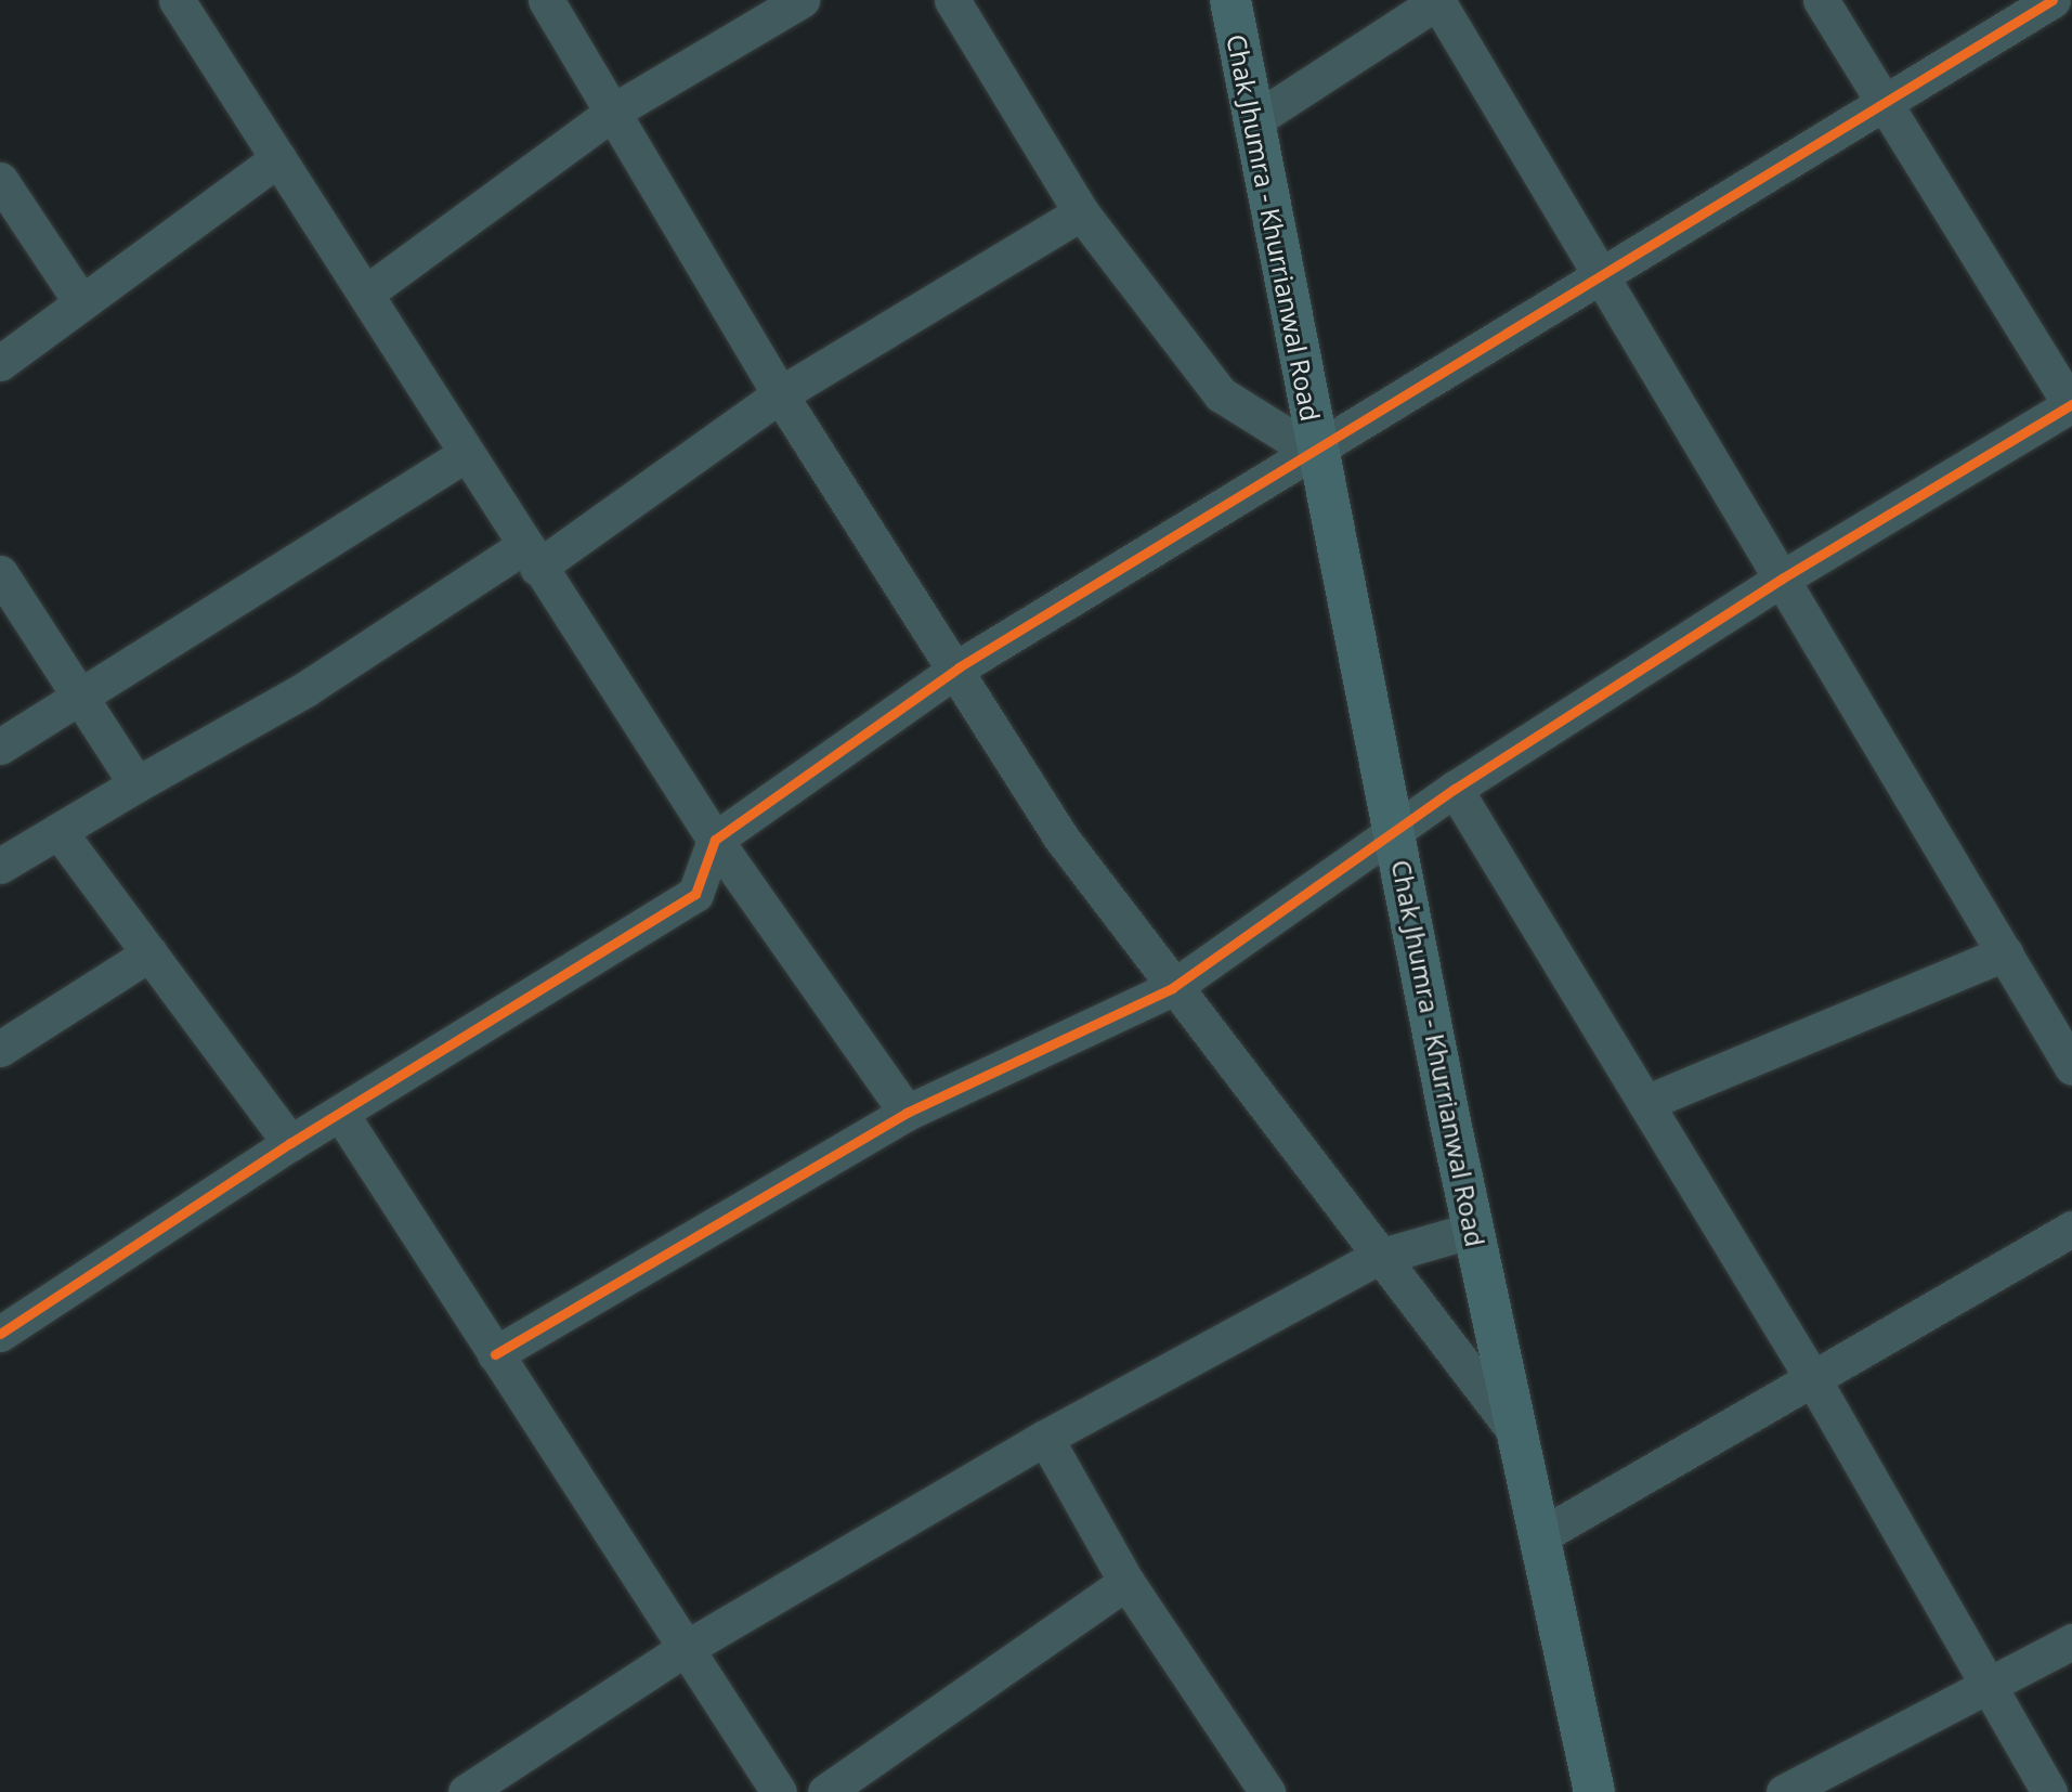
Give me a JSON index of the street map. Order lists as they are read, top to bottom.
{
  "streets": {
    "main road": ["Chak Jhumra - Khurrianwal Road"]
  }
}
